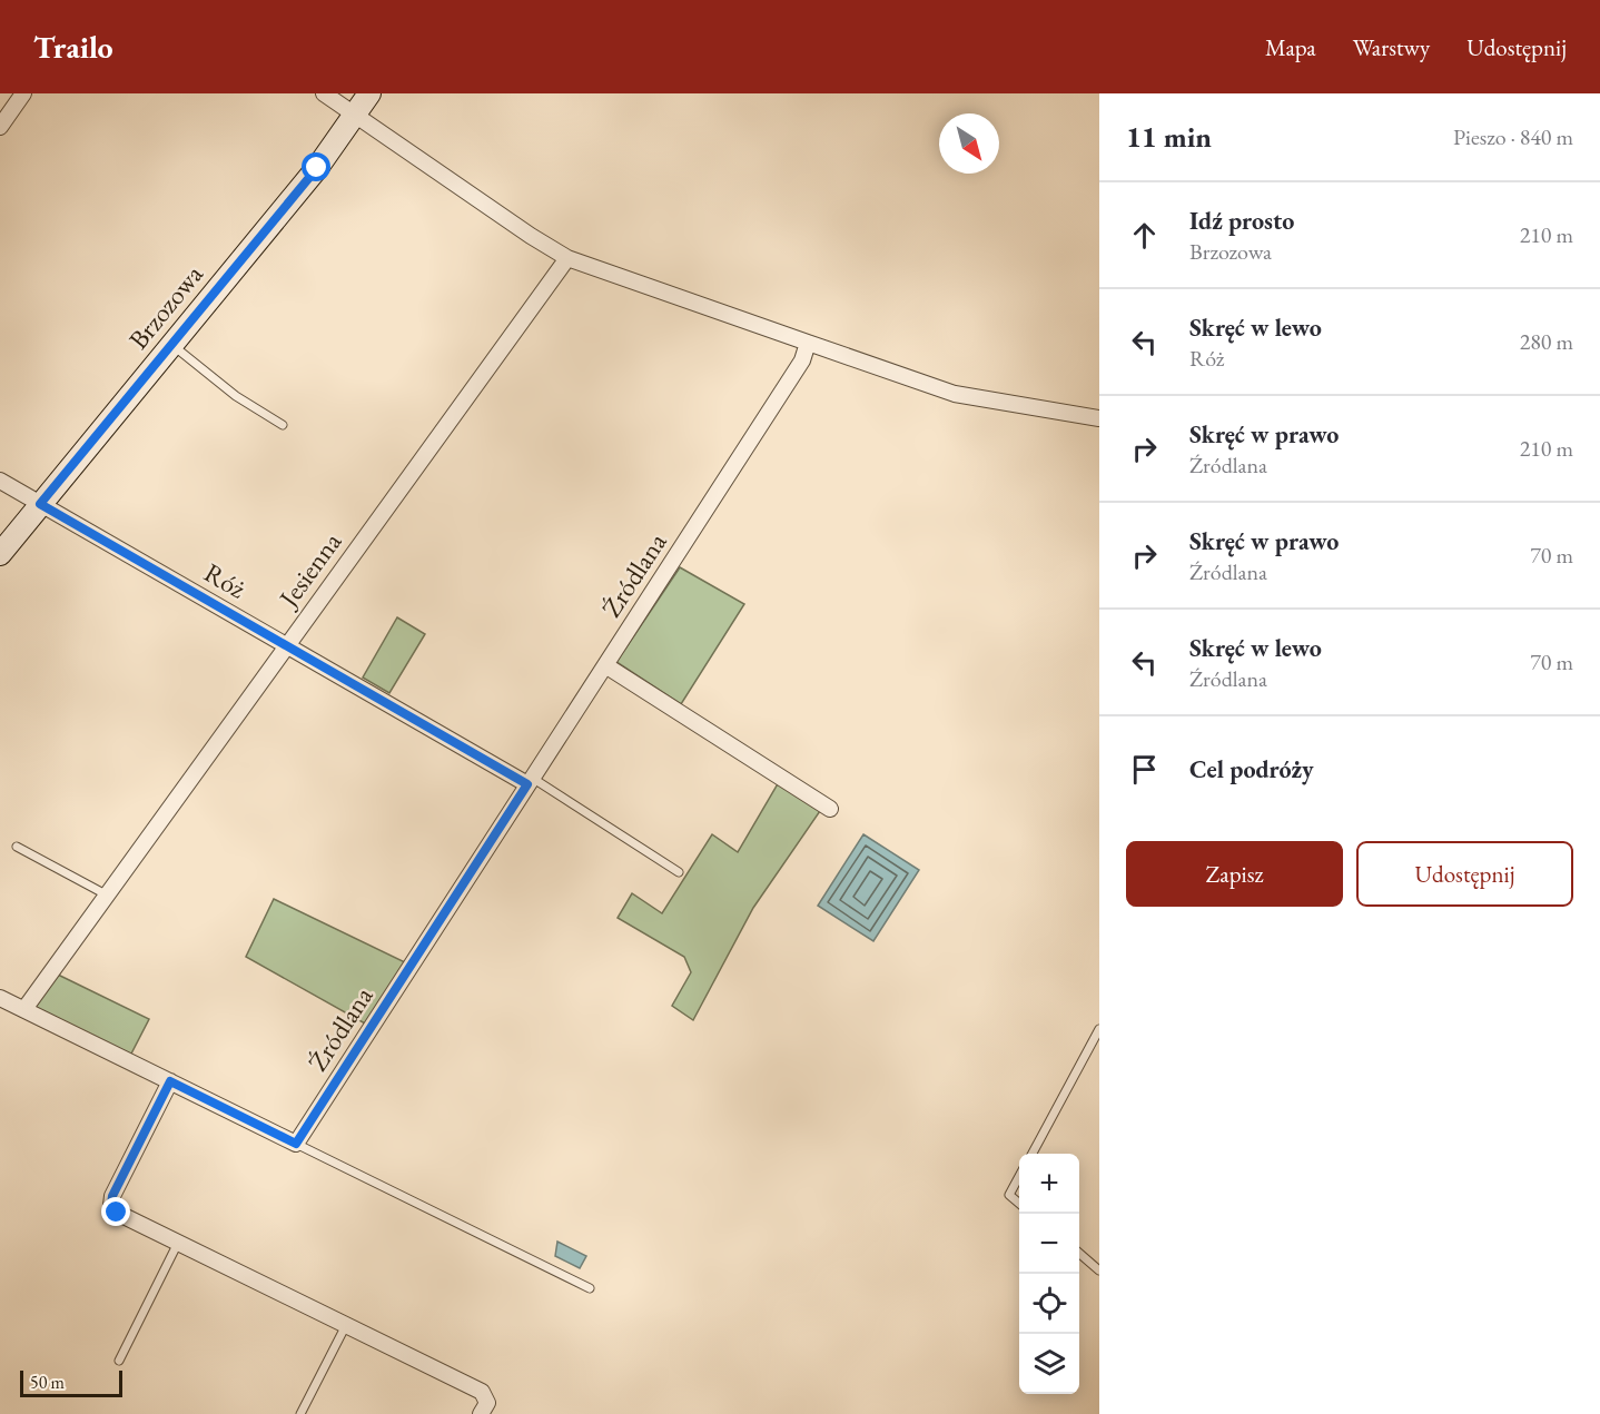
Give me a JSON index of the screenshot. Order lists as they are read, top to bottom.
{
  "streets": {
    "street": [
      "Brzozowa",
      "Jesienna",
      "Źródlana",
      "Róż"
    ]
  },
  "crossings": [
    ["Brzozowa", "Róż"],
    ["Jesienna", "Róż"],
    ["Źródlana", "Róż"]
  ],
  "scale_bar": "50 m",
  "north": "bottom right",
  "page": {
    "header": "Trailo",
    "nav": ["Mapa", "Warstwy", "Udostępnij"],
    "heading": ["11 min", "Pieszo · 840 m"],
    "list": [
      ["Idź prosto", "Brzozowa", "210 m"],
      ["Skręć w lewo", "Róż", "280 m"],
      ["Skręć w prawo", "Źródlana", "210 m"],
      ["Skręć w prawo", "Źródlana", "70 m"],
      ["Skręć w lewo", "Źródlana", "70 m"],
      "Cel podróży"
    ],
    "buttons": ["Zapisz", "Udostępnij"],
    "map_buttons": ["+", "−"],
    "scale": "50 m"
  }
}
